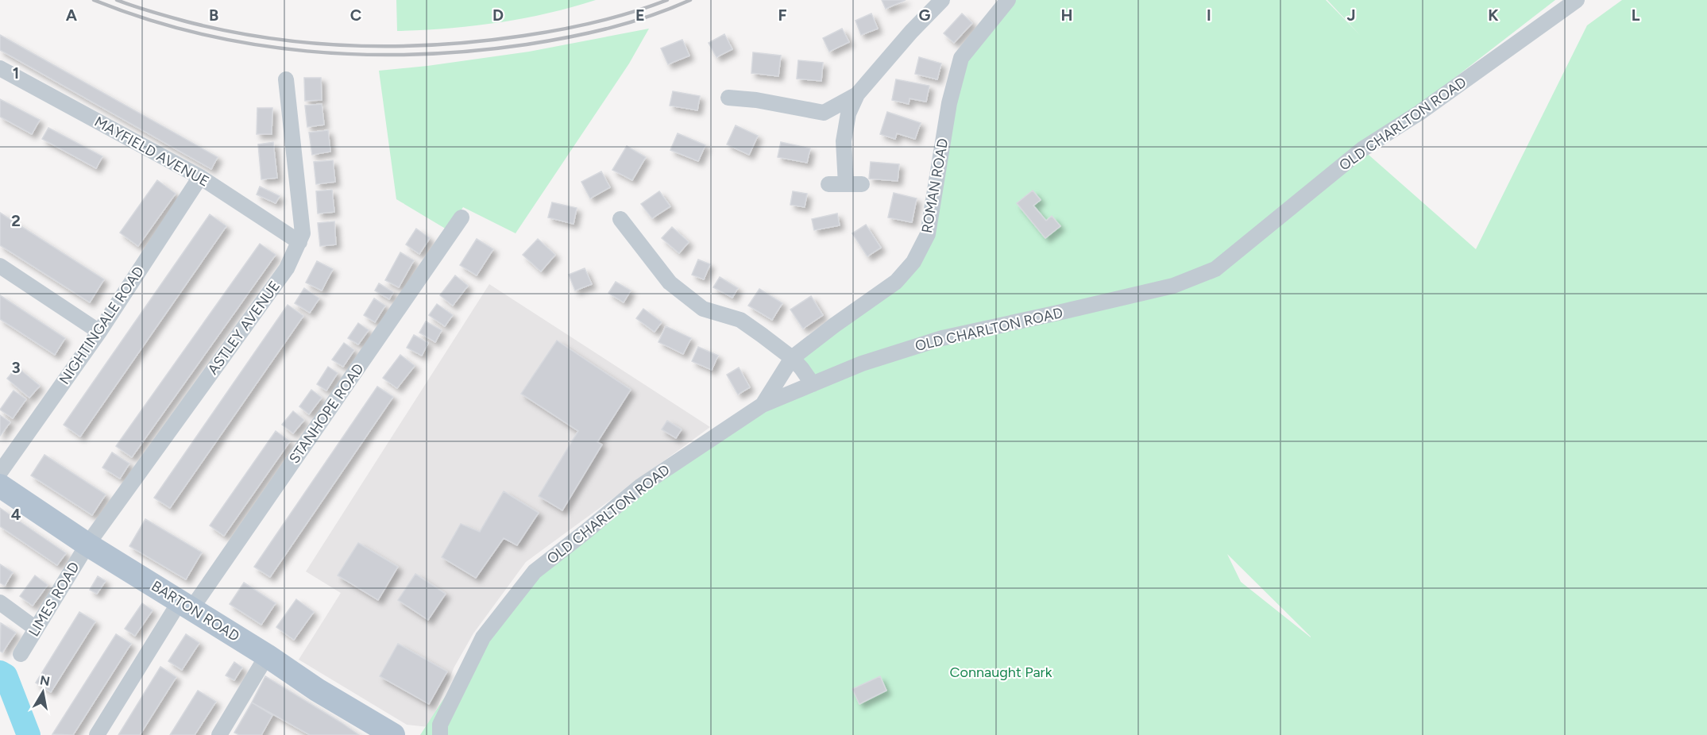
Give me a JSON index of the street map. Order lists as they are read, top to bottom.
{
  "streets": {
    "main road": ["BARTON ROAD"],
    "street": [
      "OLD CHARLTON ROAD",
      "MAYFIELD AVENUE",
      "ROMAN ROAD",
      "NIGHTINGALE ROAD",
      "ASTLEY AVENUE",
      "STANHOPE ROAD",
      "LIMES ROAD"
    ]
  },
  "crossings": [
    ["OLD CHARLTON ROAD", "ROMAN ROAD"],
    ["MAYFIELD AVENUE", "NIGHTINGALE ROAD"],
    ["MAYFIELD AVENUE", "ASTLEY AVENUE"],
    ["ASTLEY AVENUE", "LIMES ROAD"],
    ["ASTLEY AVENUE", "BARTON ROAD"],
    ["STANHOPE ROAD", "BARTON ROAD"],
    ["LIMES ROAD", "BARTON ROAD"]
  ],
  "parks": ["Connaught Park"],
  "north": "top",
  "grid": {
    "columns": [
      "A",
      "B",
      "C",
      "D",
      "E",
      "F",
      "G",
      "H",
      "I",
      "J",
      "K",
      "L"
    ],
    "rows": [
      "1",
      "2",
      "3",
      "4"
    ]
  }
}
